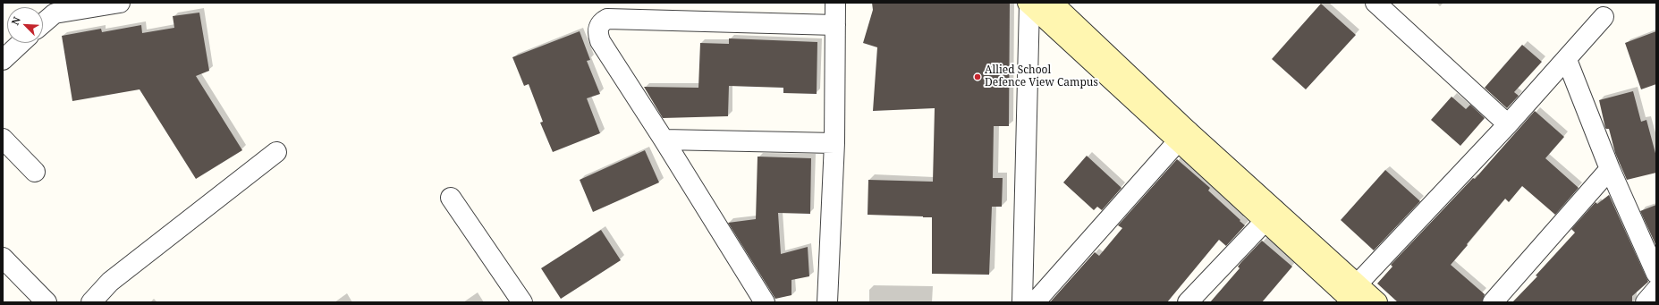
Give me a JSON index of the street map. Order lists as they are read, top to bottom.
{
  "places": ["Allied School Defence View Campus"],
  "north": "top left"
}
